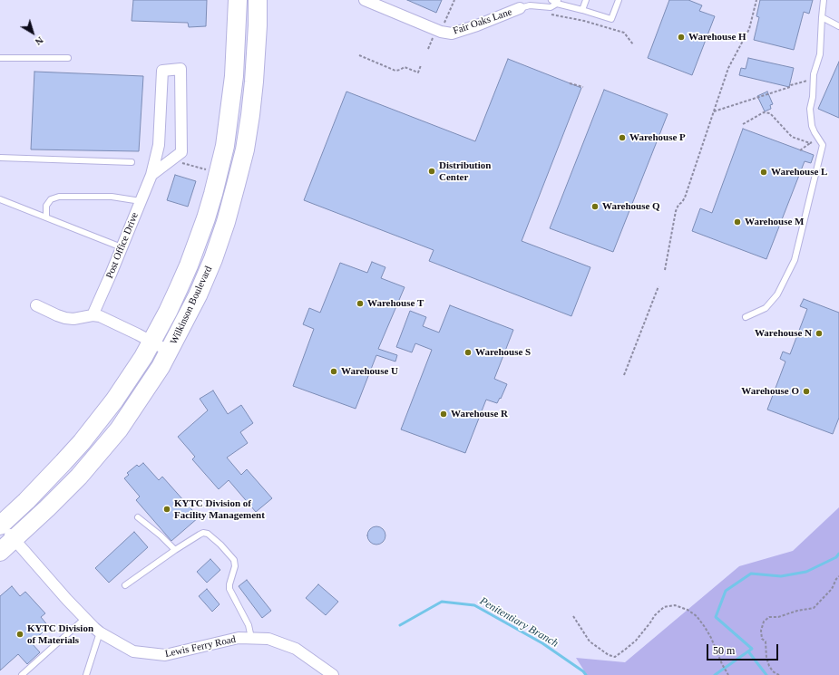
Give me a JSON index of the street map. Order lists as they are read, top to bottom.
{
  "streets": {
    "highway": ["Wilkinson Boulevard"],
    "street": ["Fair Oaks Lane", "Post Office Drive", "Lewis Ferry Road"]
  },
  "crossings": [
    ["Wilkinson Boulevard", "Lewis Ferry Road"]
  ],
  "water": ["Penitentiary Branch"],
  "places": [
    "Warehouse H",
    "Warehouse P",
    "Distribution Center",
    "Warehouse L",
    "Warehouse Q",
    "Warehouse M",
    "Warehouse T",
    "Warehouse N",
    "Warehouse S",
    "Warehouse U",
    "Warehouse O",
    "Warehouse R",
    "KYTC Division of Facility Management",
    "KYTC Division of Materials"
  ],
  "scale_bar": "50 m",
  "north": "bottom right"
}
